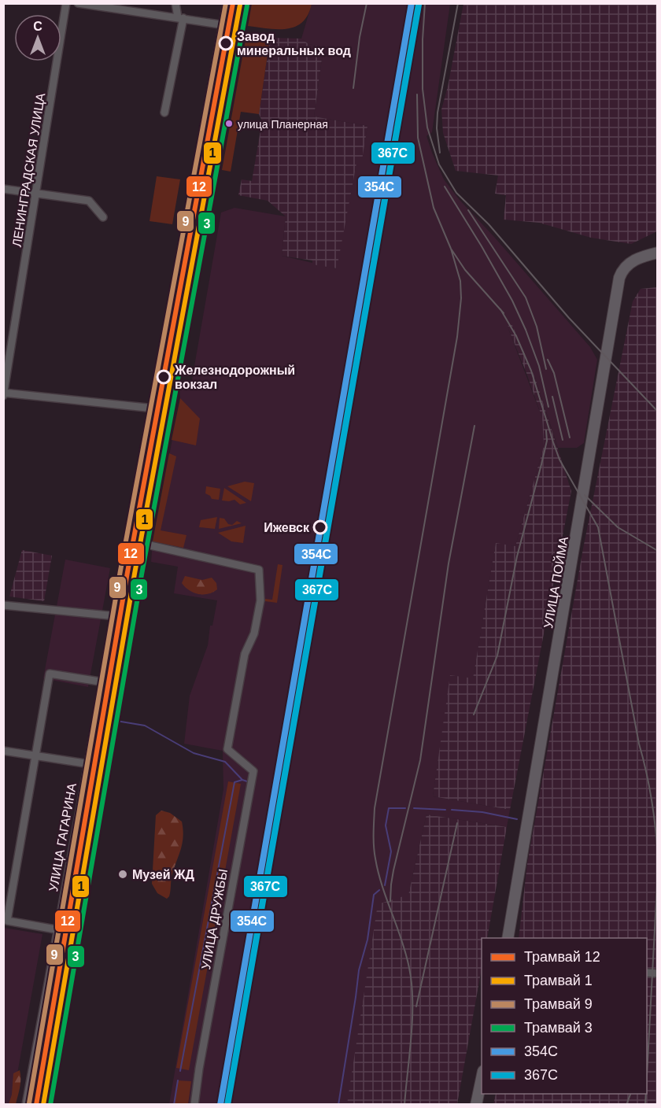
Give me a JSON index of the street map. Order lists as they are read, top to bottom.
{
  "streets": {
    "main road": ["УЛИЦА ПОЙМА", "УЛИЦА ГАГАРИНА"],
    "street": ["ЛЕНИНГРАДСКАЯ УЛИЦА", "УЛИЦА ДРУЖБЫ"]
  },
  "crossings": [
    ["УЛИЦА ГАГАРИНА", "УЛИЦА ДРУЖБЫ"]
  ],
  "places": [
    "Завод минеральных вод",
    "улица Планерная",
    "Железнодорожный вокзал",
    "Ижевск",
    "Музей ЖД"
  ],
  "lines": [
    "tram line 12",
    "tram line 9",
    "transit line 354С",
    "tram line 1",
    "transit line 367С",
    "tram line 3"
  ],
  "legend": [
    "Трамвай 12",
    "Трамвай 1",
    "Трамвай 9",
    "Трамвай 3",
    "354С",
    "367С"
  ],
  "north": "top"
}
